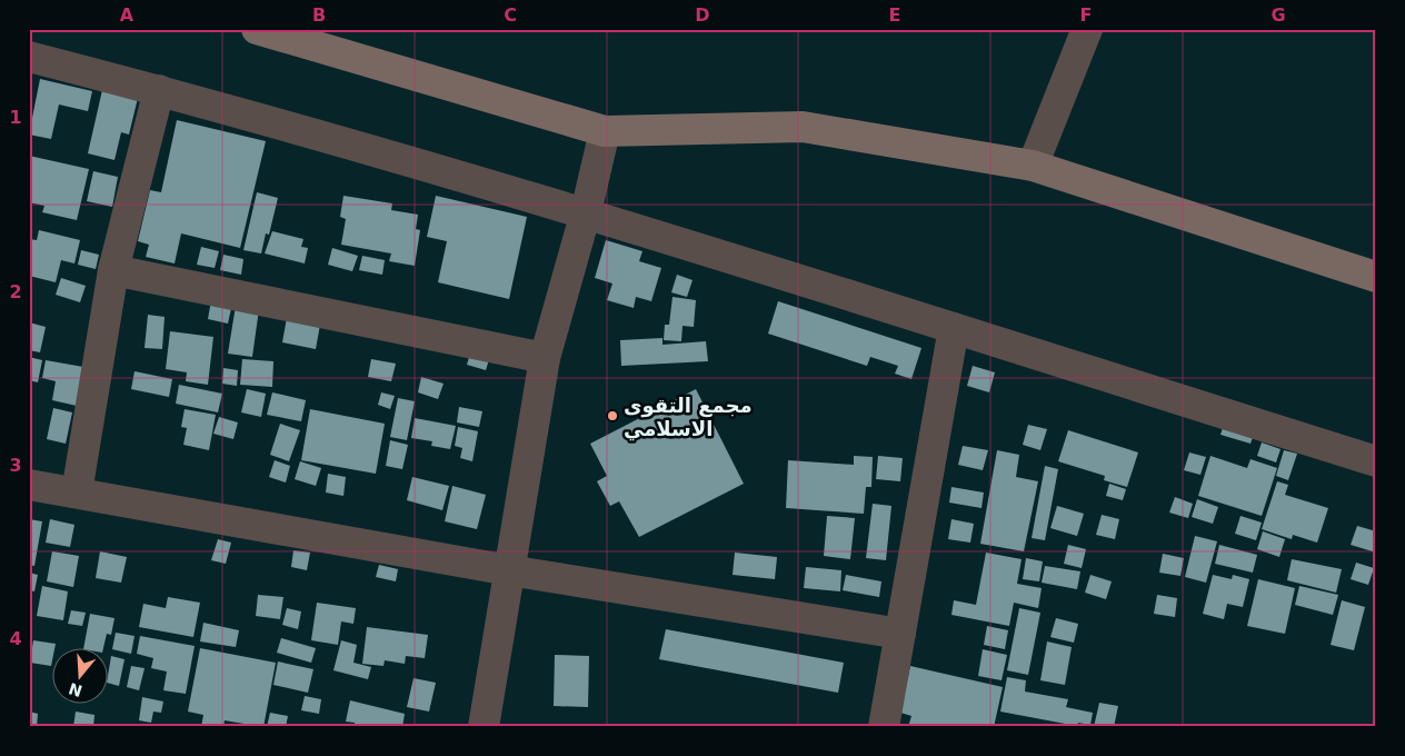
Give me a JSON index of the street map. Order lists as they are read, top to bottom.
{
  "places": ["مجمع التقوى الاسلامي"],
  "north": "bottom",
  "grid": {
    "columns": [
      "A",
      "B",
      "C",
      "D",
      "E",
      "F",
      "G"
    ],
    "rows": [
      "1",
      "2",
      "3",
      "4"
    ]
  }
}
